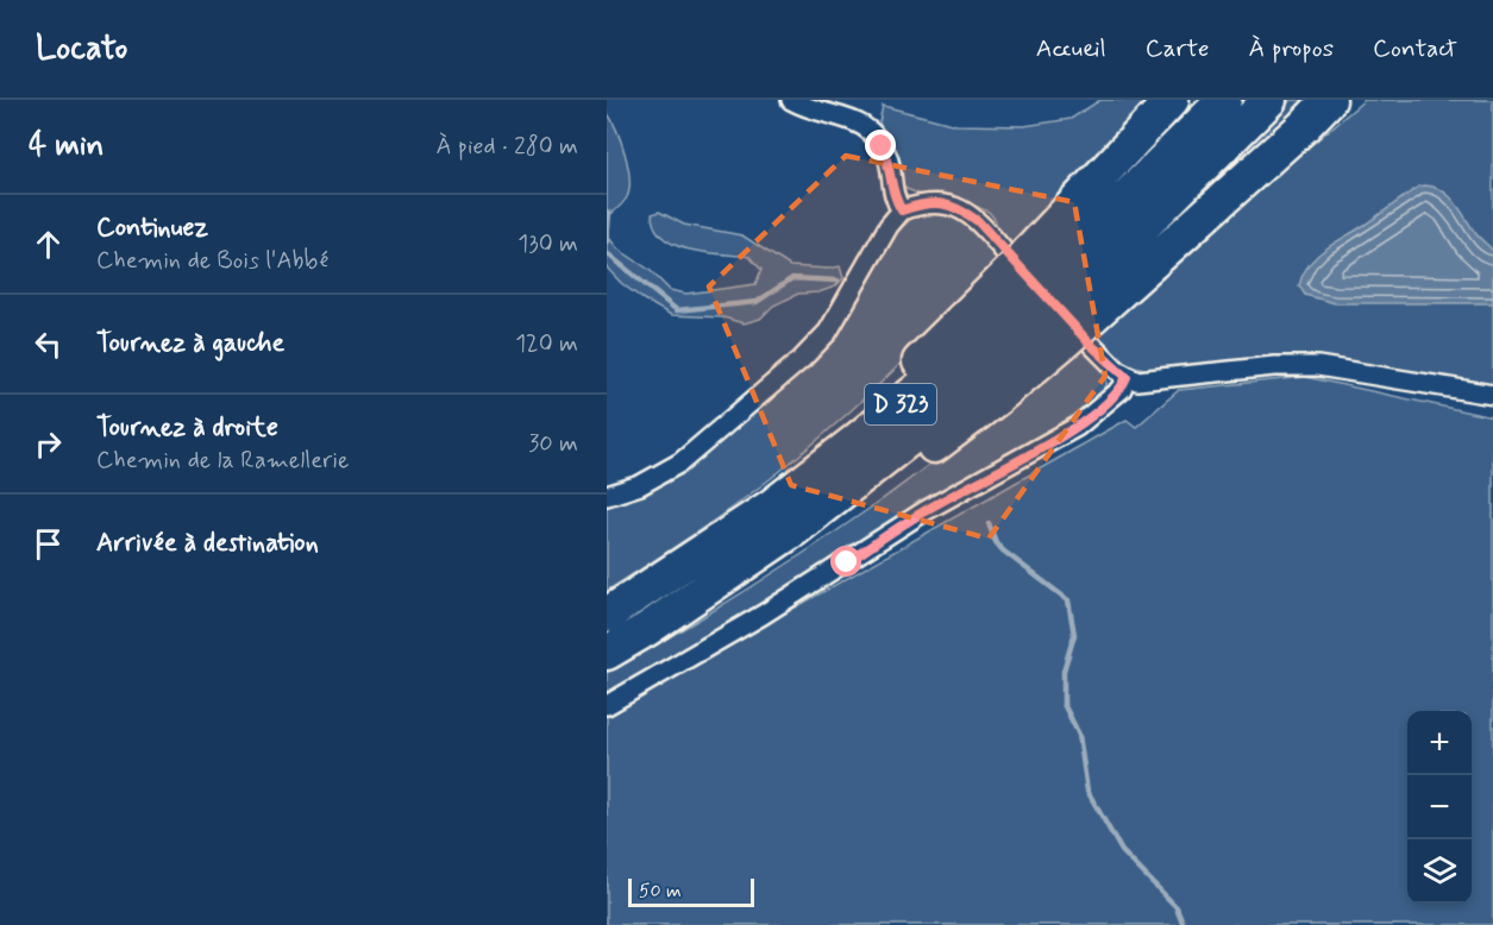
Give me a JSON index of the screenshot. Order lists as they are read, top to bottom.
{
  "streets": {
    "highway": ["D 323"]
  },
  "scale_bar": "50 m",
  "page": {
    "header": "Locato",
    "nav": [
      "Accueil",
      "Carte",
      "À propos",
      "Contact"
    ],
    "heading": ["4 min", "À pied · 280 m"],
    "list": [
      ["Continuez", "Chemin de Bois l'Abbé", "130 m"],
      ["Tournez à gauche", "120 m"],
      ["Tournez à droite", "Chemin de la Ramellerie", "30 m"],
      "Arrivée à destination"
    ],
    "map_buttons": ["+", "−"],
    "scale": "50 m"
  }
}
